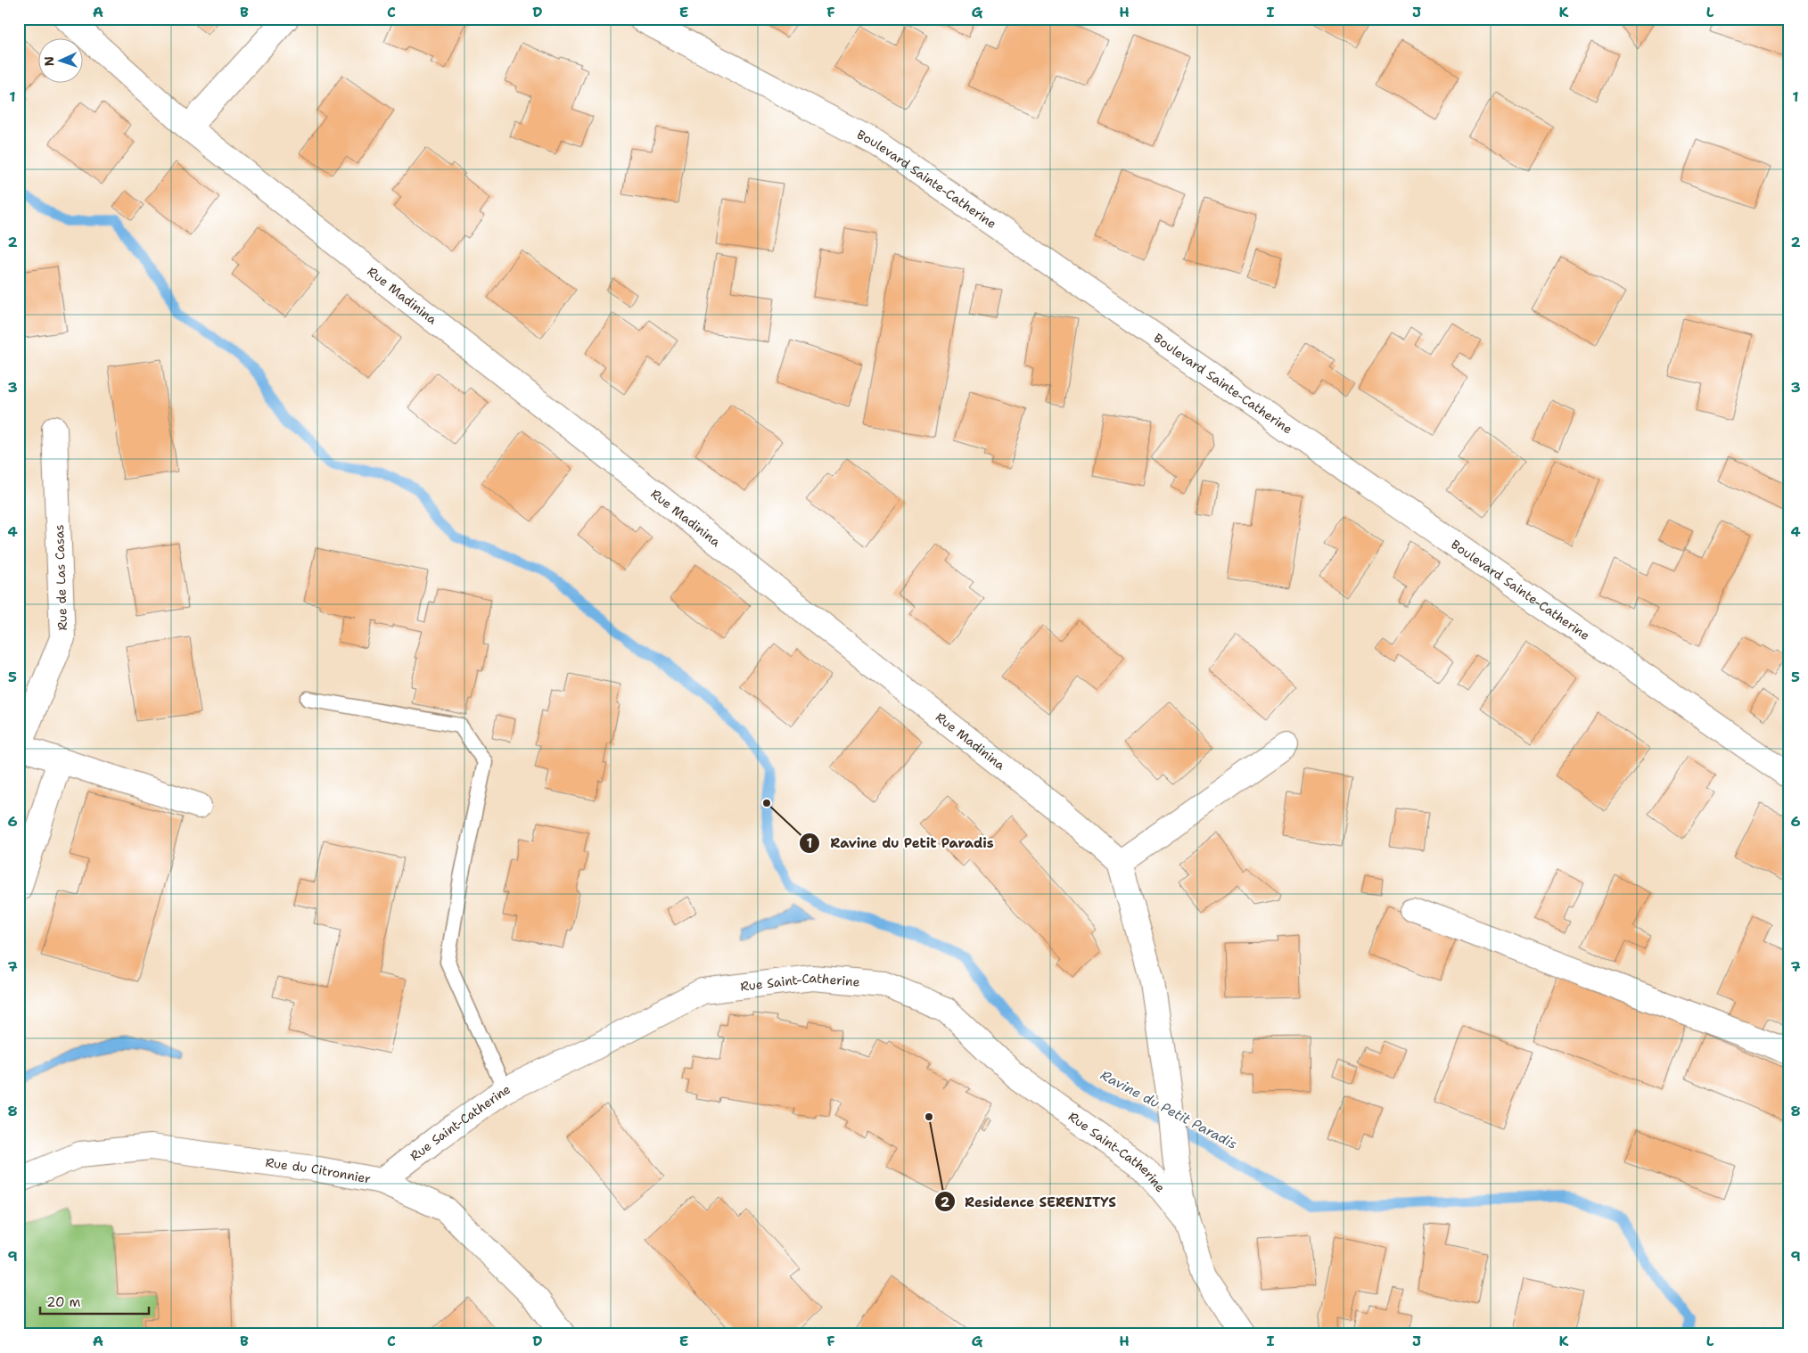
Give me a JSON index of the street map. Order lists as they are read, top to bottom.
{
  "streets": {
    "street": [
      "Boulevard Sainte-Catherine",
      "Rue Madinina",
      "Rue de Las Casas",
      "Rue Saint-Catherine",
      "Rue du Citronnier"
    ]
  },
  "crossings": [
    ["Rue Saint-Catherine", "Rue du Citronnier"]
  ],
  "water": ["Ravine du Petit Paradis"],
  "places": ["Ravine du Petit Paradis", "Residence SERENITYS"],
  "scale_bar": "20 m",
  "north": "left",
  "grid": {
    "columns": [
      "A",
      "B",
      "C",
      "D",
      "E",
      "F",
      "G",
      "H",
      "I",
      "J",
      "K",
      "L"
    ],
    "rows": [
      "1",
      "2",
      "3",
      "4",
      "5",
      "6",
      "7",
      "8",
      "9"
    ]
  }
}
